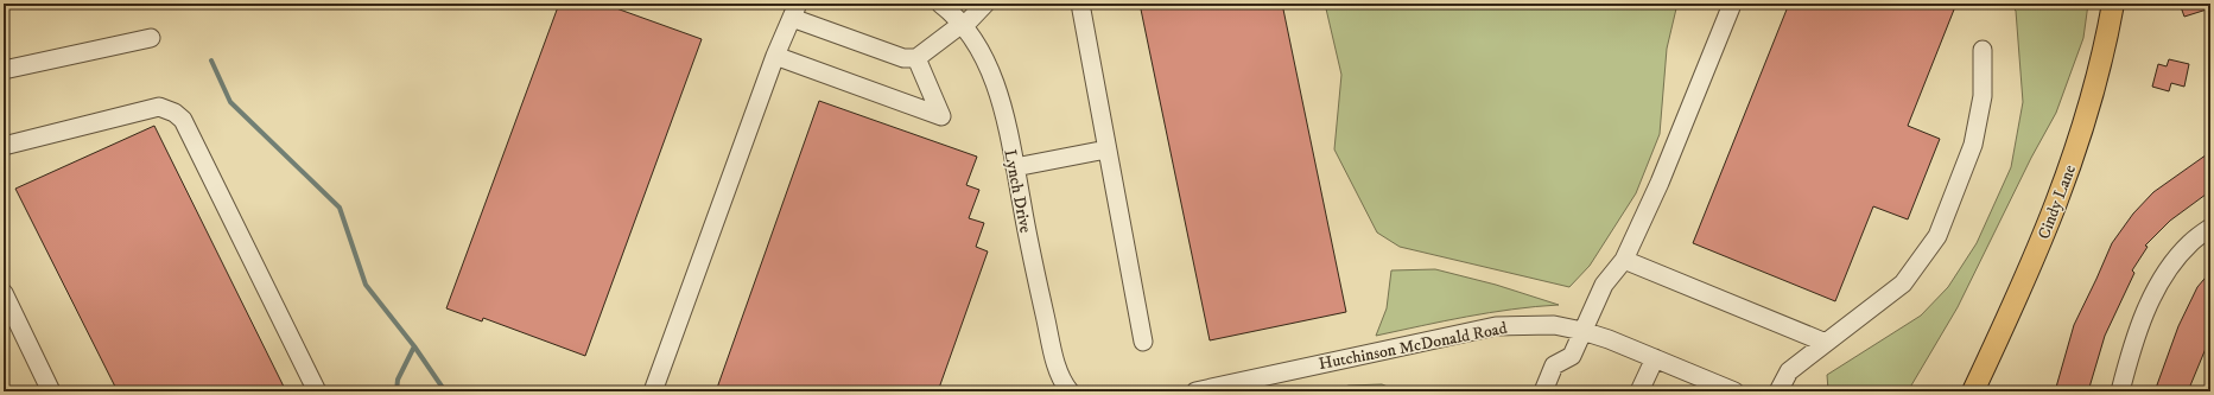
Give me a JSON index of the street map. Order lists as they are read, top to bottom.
{
  "streets": {
    "main road": ["Cindy Lane"],
    "street": ["Lynch Drive", "Hutchinson McDonald Road"]
  }
}
